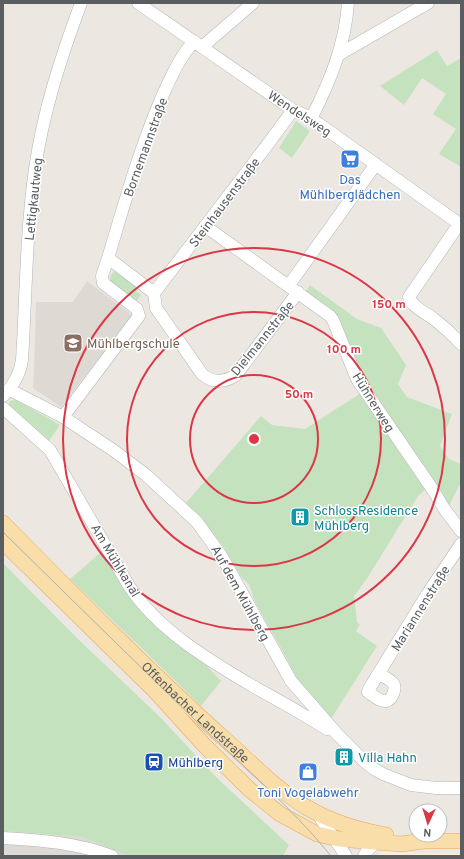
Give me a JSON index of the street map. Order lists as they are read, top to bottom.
{
  "streets": {
    "main road": ["Offenbacher Landstraße"],
    "street": [
      "Wendelsweg",
      "Bornemannstraße",
      "Lettigkautweg",
      "Steinhausenstraße",
      "Dielmannstraße",
      "Hühnerweg",
      "Am Mühlkanal",
      "Auf dem Mühlberg",
      "Mariannenstraße"
    ]
  },
  "crossings": [
    ["Wendelsweg", "Bornemannstraße"],
    ["Wendelsweg", "Steinhausenstraße"],
    ["Wendelsweg", "Dielmannstraße"],
    ["Bornemannstraße", "Auf dem Mühlberg"],
    ["Lettigkautweg", "Auf dem Mühlberg"],
    ["Steinhausenstraße", "Dielmannstraße"],
    ["Steinhausenstraße", "Hühnerweg"],
    ["Dielmannstraße", "Hühnerweg"],
    ["Am Mühlkanal", "Auf dem Mühlberg"]
  ],
  "places": {
    "supermarket": ["Das Mühlberglädchen"],
    "school or university": ["Mühlbergschule"],
    "building": ["SchlossResidence Mühlberg", "Villa Hahn"],
    "station": ["Mühlberg"],
    "shop": ["Toni Vogelabwehr"]
  },
  "north": "bottom",
  "rings": ["150 m", "100 m", "50 m"]
}
